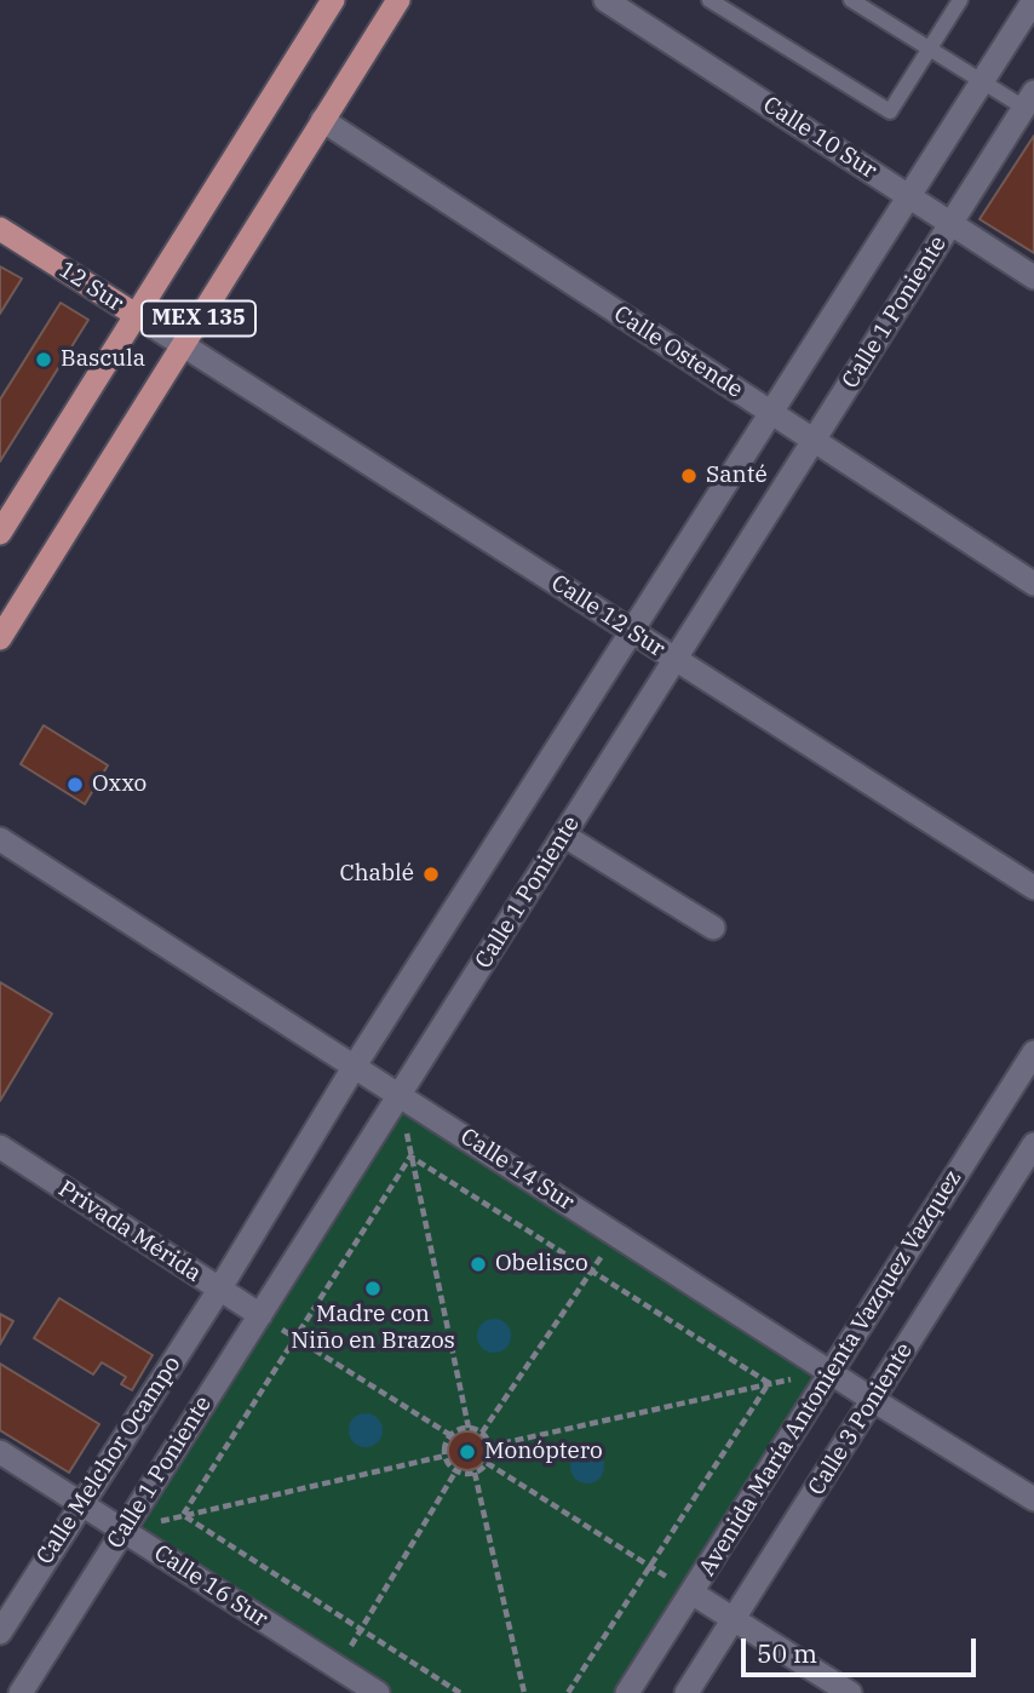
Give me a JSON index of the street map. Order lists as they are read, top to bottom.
{
  "streets": {
    "main road": ["12 Sur", "MEX 135"],
    "street": [
      "Calle 10 Sur",
      "Calle 1 Poniente",
      "Calle Ostende",
      "Calle 12 Sur",
      "Calle 14 Sur",
      "Privada Mérida",
      "Avenida María Antonienta Vazquez Vazquez",
      "Calle 3 Poniente",
      "Calle Melchor Ocampo",
      "Calle 16 Sur"
    ]
  },
  "crossings": [
    ["Calle 10 Sur", "Calle 1 Poniente"],
    ["12 Sur", "MEX 135"],
    ["12 Sur", "Calle 12 Sur"],
    ["Calle 1 Poniente", "Calle Ostende"],
    ["Calle 1 Poniente", "Calle 12 Sur"],
    ["Calle 1 Poniente", "Calle 14 Sur"],
    ["Calle 1 Poniente", "Privada Mérida"],
    ["Calle 1 Poniente", "Calle 16 Sur"],
    ["MEX 135", "Calle Ostende"],
    ["MEX 135", "Calle 12 Sur"],
    ["Calle 14 Sur", "Avenida María Antonienta Vazquez Vazquez"],
    ["Calle 14 Sur", "Calle 3 Poniente"],
    ["Privada Mérida", "Calle Melchor Ocampo"],
    ["Calle Melchor Ocampo", "Calle 16 Sur"]
  ],
  "places": [
    "Bascula",
    "Santé",
    "Oxxo",
    "Chablé",
    "Obelisco",
    "Madre con Niño en Brazos",
    "Monóptero"
  ],
  "scale_bar": "50 m"
}
